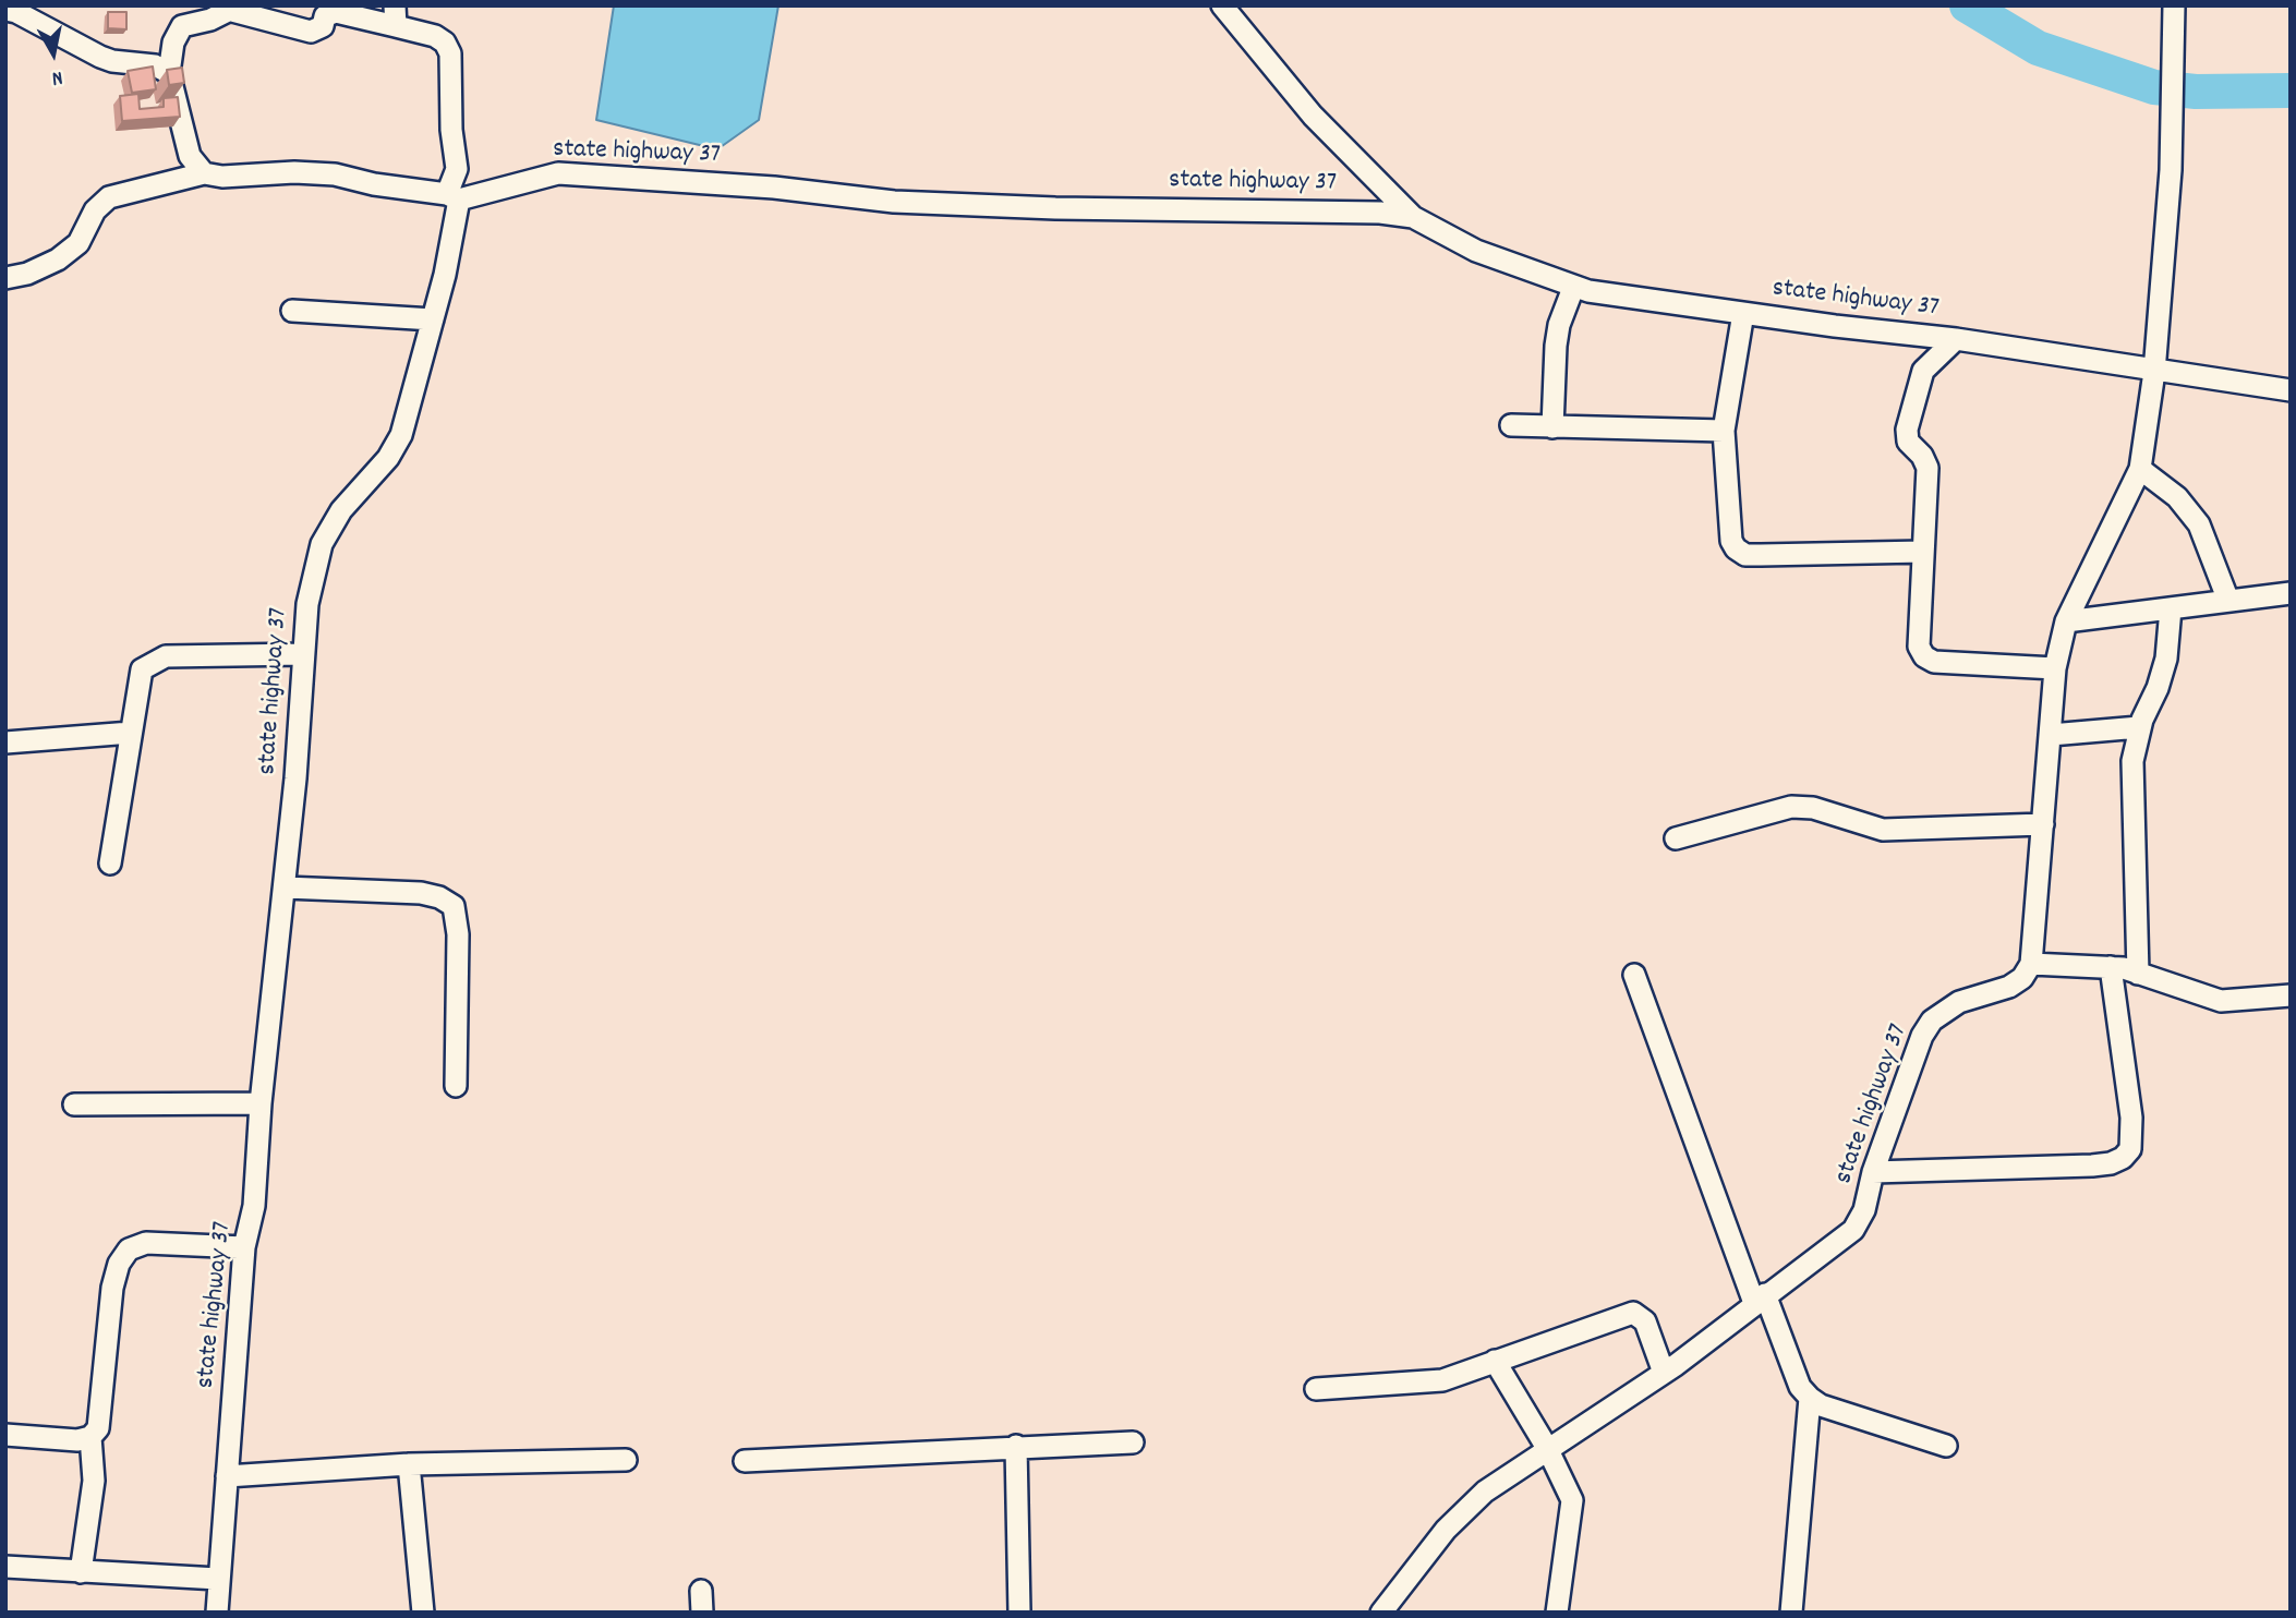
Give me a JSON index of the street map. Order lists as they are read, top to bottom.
{
  "streets": {
    "street": ["state highway 37"]
  },
  "north": "bottom"
}
